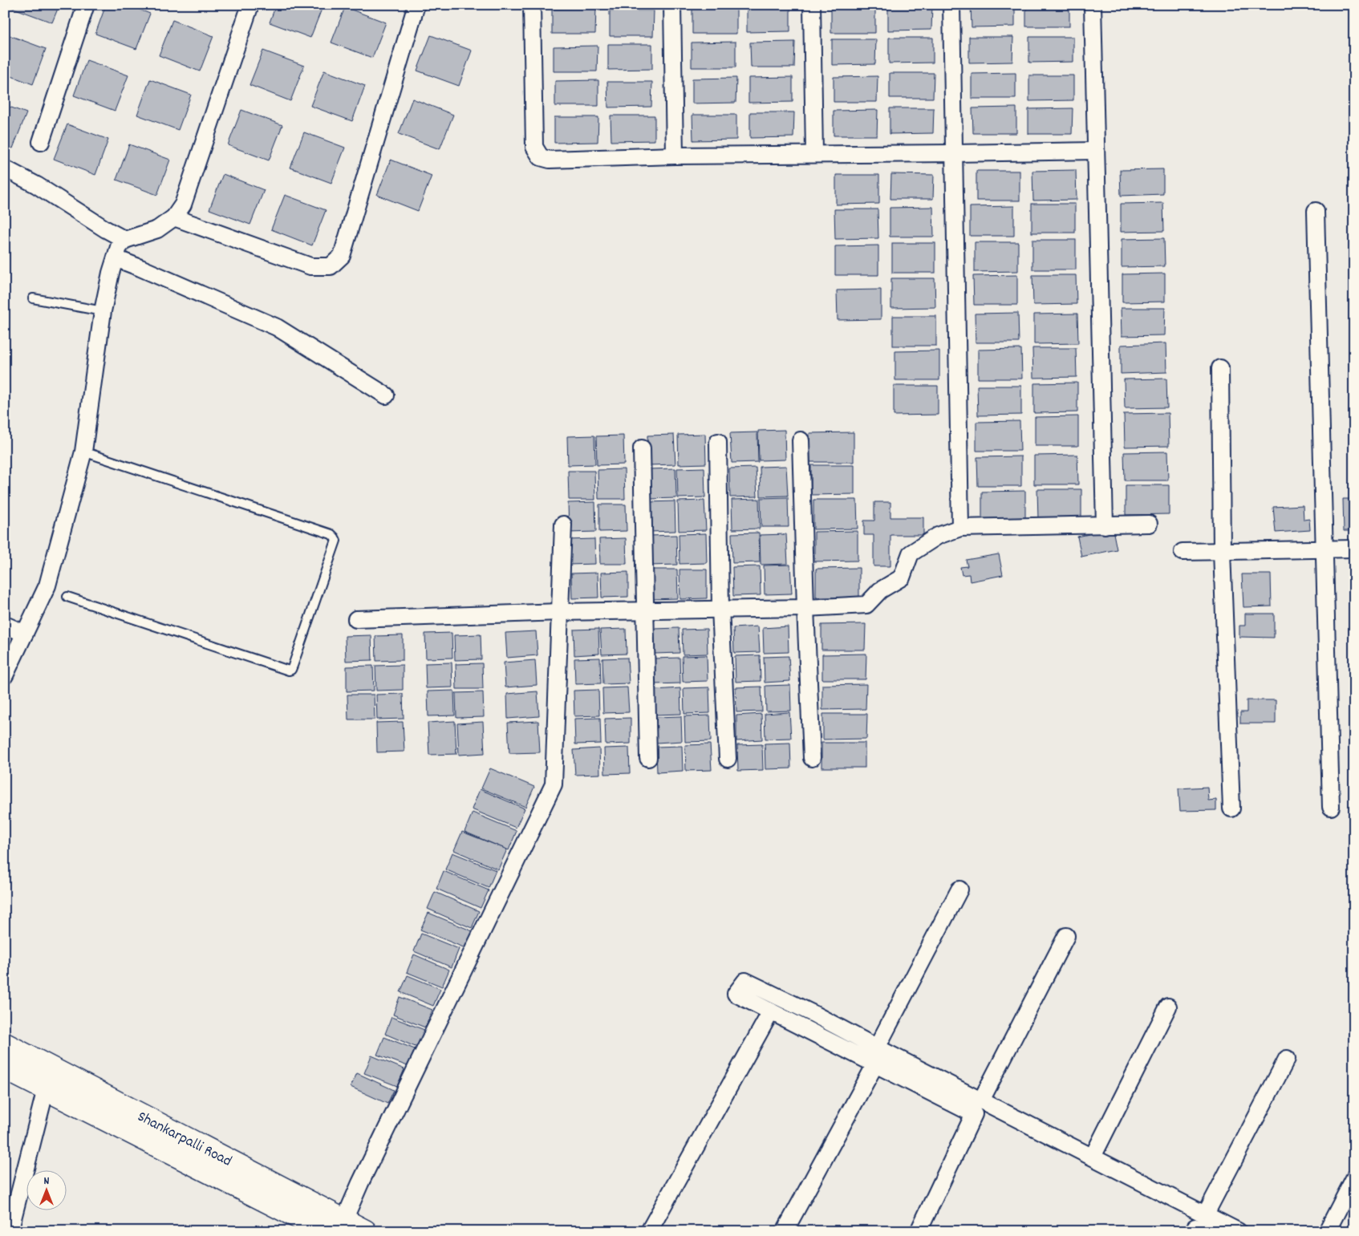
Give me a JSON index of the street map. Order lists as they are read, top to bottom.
{
  "streets": {
    "main road": ["Shankarpalli Road"]
  },
  "north": "top"
}
